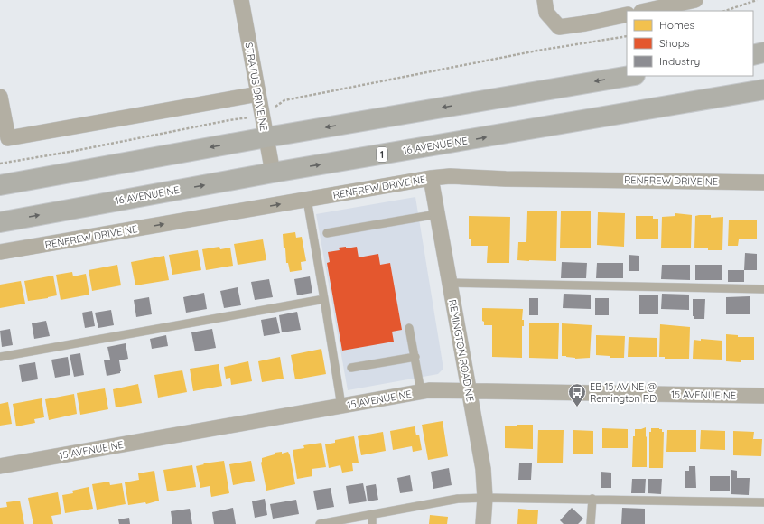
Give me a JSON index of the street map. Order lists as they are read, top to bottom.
{
  "streets": {
    "highway": ["16 AVENUE NE", "1"],
    "street": [
      "STRATUS DRIVE NE",
      "RENFREW DRIVE NE",
      "REMINGTON ROAD NE",
      "15 AVENUE NE"
    ]
  },
  "crossings": [
    ["STRATUS DRIVE NE", "16 AVENUE NE"],
    ["RENFREW DRIVE NE", "REMINGTON ROAD NE"],
    ["REMINGTON ROAD NE", "15 AVENUE NE"]
  ],
  "one_way": ["RENFREW DRIVE NE"],
  "places": {
    "bus stop": ["EB 15 AV NE @ Remington RD"]
  },
  "legend": ["Homes", "Shops", "Industry"]
}
